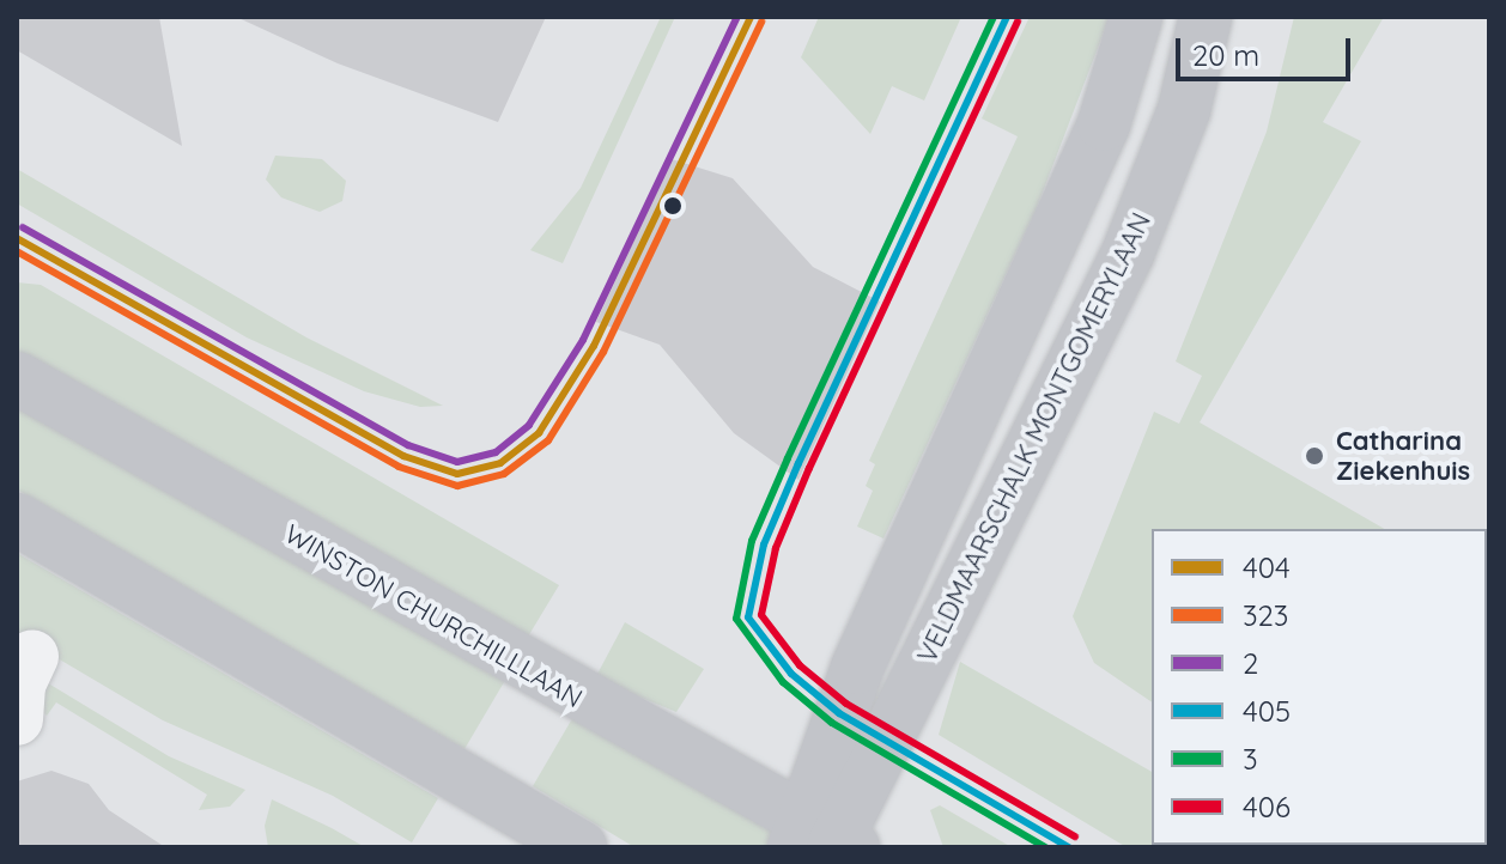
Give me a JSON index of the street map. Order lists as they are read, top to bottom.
{
  "streets": {
    "main road": ["VELDMAARSCHALK MONTGOMERYLAAN", "WINSTON CHURCHILLLAAN"]
  },
  "crossings": [
    ["VELDMAARSCHALK MONTGOMERYLAAN", "WINSTON CHURCHILLLAAN"]
  ],
  "places": ["Catharina Ziekenhuis"],
  "lines": [
    "transit line 404",
    "transit line 2",
    "transit line 405",
    "transit line 3",
    "transit line 323",
    "transit line 406"
  ],
  "legend": [
    "404",
    "323",
    "2",
    "405",
    "3",
    "406"
  ],
  "scale_bar": "20 m"
}
